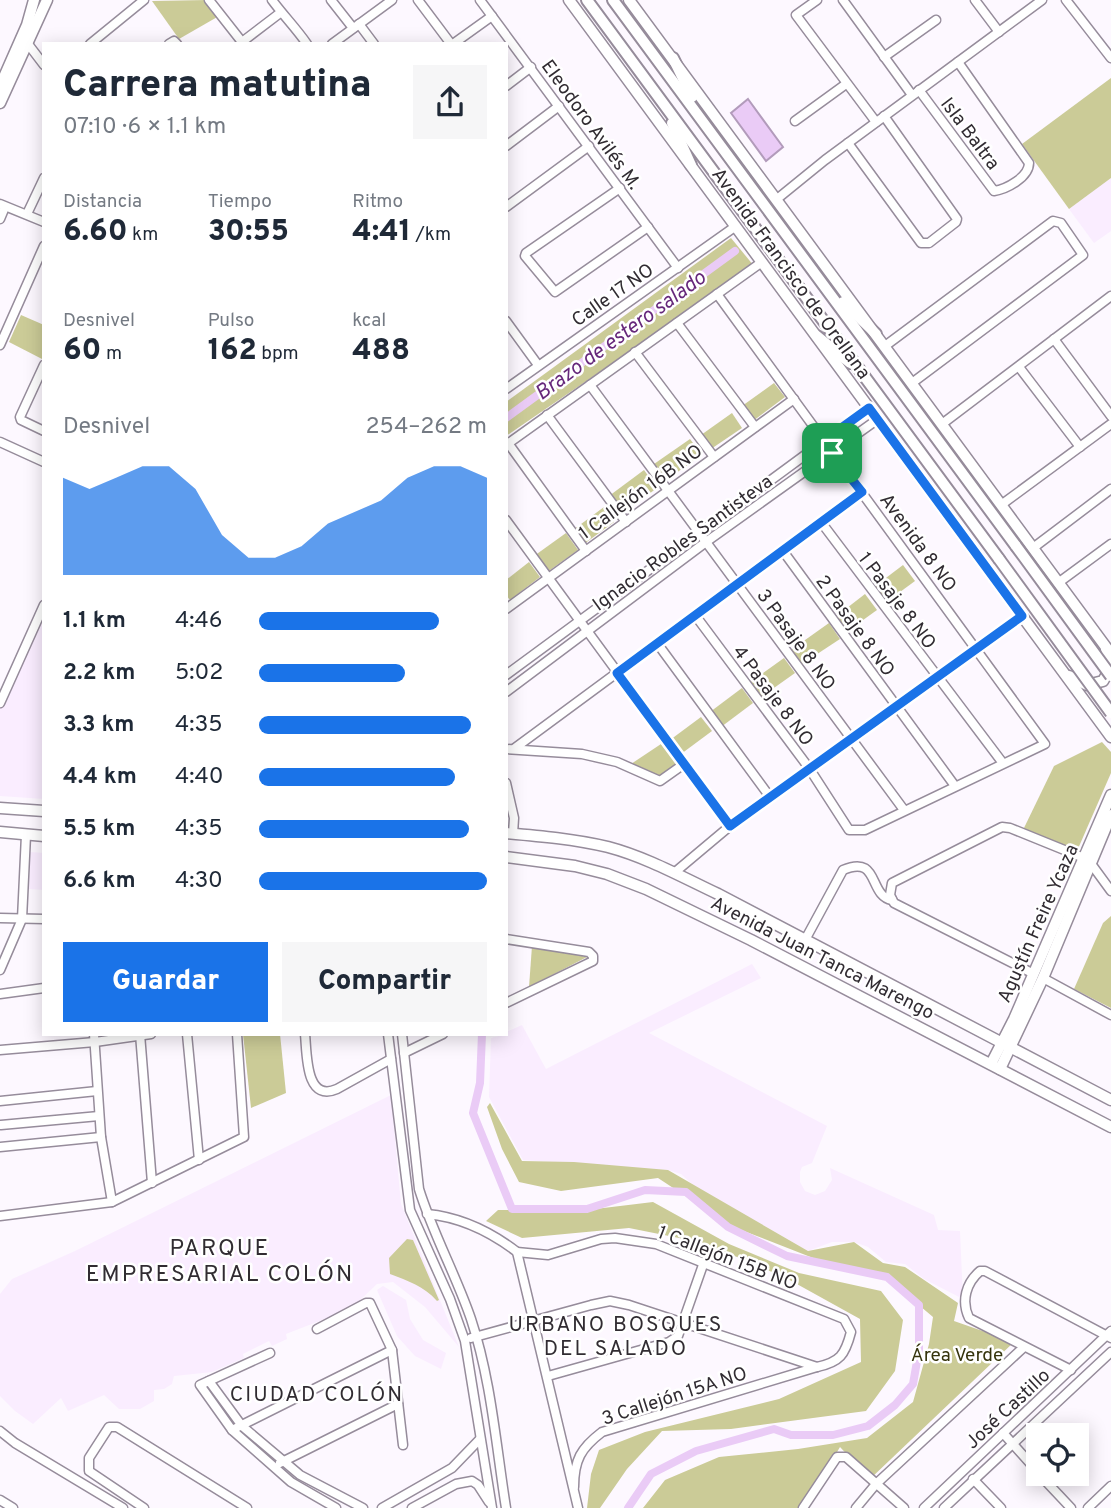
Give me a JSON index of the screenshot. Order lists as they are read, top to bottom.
{
  "streets": {
    "highway": ["Avenida Francisco de Orellana"],
    "main road": ["Agustín Freire Ycaza", "Avenida Juan Tanca Marengo"],
    "street": [
      "Eleodoro Avilés M.",
      "Isla Baltra",
      "Calle 17 NO",
      "1 Callejón 16B NO",
      "Ignacio Robles Santisteva",
      "Avenida 8 NO",
      "1 Pasaje 8 NO",
      "2 Pasaje 8 NO",
      "3 Pasaje 8 NO",
      "4 Pasaje 8 NO",
      "1 Callejón 15B NO",
      "3 Callejón 15A NO",
      "José Castillo"
    ]
  },
  "crossings": [
    ["Eleodoro Avilés M.", "Calle 17 NO"],
    ["Avenida Francisco de Orellana", "Calle 17 NO"],
    ["Avenida Francisco de Orellana", "Ignacio Robles Santisteva"],
    ["1 Callejón 16B NO", "Avenida 8 NO"],
    ["1 Callejón 16B NO", "3 Pasaje 8 NO"],
    ["Ignacio Robles Santisteva", "Avenida 8 NO"],
    ["Ignacio Robles Santisteva", "3 Pasaje 8 NO"],
    ["Avenida 8 NO", "1 Pasaje 8 NO"],
    ["3 Pasaje 8 NO", "4 Pasaje 8 NO"],
    ["Agustín Freire Ycaza", "Avenida Juan Tanca Marengo"],
    ["1 Callejón 15B NO", "3 Callejón 15A NO"]
  ],
  "districts": ["PARQUE EMPRESARIAL COLÓN", "URBANO BOSQUES DEL SALADO", "CIUDAD COLÓN"],
  "water": ["Brazo de estero salado"],
  "parks": ["Área Verde"],
  "page": {
    "heading": ["Carrera matutina", "07:10 · 6 × 1.1 km"],
    "stats": [
      ["Distancia", "6.60 km"],
      ["Tiempo", "30:55"],
      ["Ritmo", "4:41 /km"],
      ["Desnivel", "60 m"],
      ["Pulso", "162 bpm"],
      ["kcal", "488"]
    ],
    "chart": ["Desnivel", "254–262 m"],
    "list": [
      {
        "name": "1.1 km",
        "note": "4:46"
      },
      {
        "name": "2.2 km",
        "note": "5:02"
      },
      {
        "name": "3.3 km",
        "note": "4:35"
      },
      {
        "name": "4.4 km",
        "note": "4:40"
      },
      {
        "name": "5.5 km",
        "note": "4:35"
      },
      {
        "name": "6.6 km",
        "note": "4:30"
      }
    ],
    "buttons": ["Guardar", "Compartir"]
  }
}
